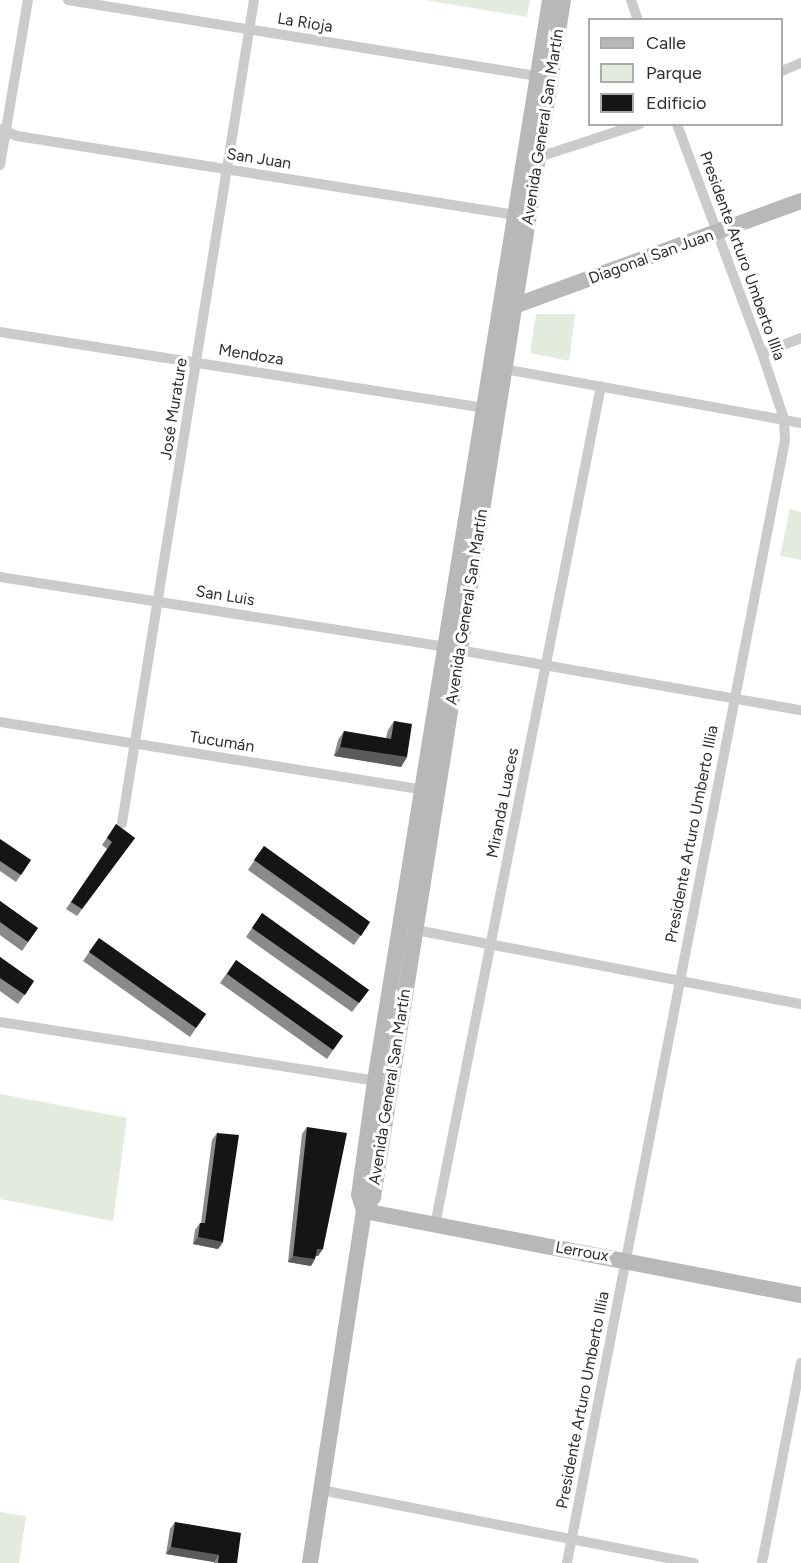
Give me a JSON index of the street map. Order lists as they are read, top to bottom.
{
  "streets": {
    "main road": ["Avenida General San Martín", "Diagonal San Juan", "Lerroux"],
    "street": [
      "La Rioja",
      "San Juan",
      "Presidente Arturo Umberto Illia",
      "Mendoza",
      "José Murature",
      "San Luis",
      "Tucumán",
      "Miranda Luaces"
    ]
  },
  "crossings": [
    ["La Rioja", "Avenida General San Martín"],
    ["La Rioja", "José Murature"],
    ["Avenida General San Martín", "San Juan"],
    ["Avenida General San Martín", "Diagonal San Juan"],
    ["Avenida General San Martín", "Mendoza"],
    ["Avenida General San Martín", "San Luis"],
    ["Avenida General San Martín", "Tucumán"],
    ["Avenida General San Martín", "Lerroux"],
    ["San Juan", "José Murature"],
    ["Presidente Arturo Umberto Illia", "Diagonal San Juan"],
    ["Presidente Arturo Umberto Illia", "San Luis"],
    ["Presidente Arturo Umberto Illia", "Lerroux"],
    ["Mendoza", "José Murature"],
    ["José Murature", "San Luis"],
    ["José Murature", "Tucumán"],
    ["San Luis", "Miranda Luaces"],
    ["Miranda Luaces", "Lerroux"]
  ],
  "legend": ["Calle", "Parque", "Edificio"]
}
